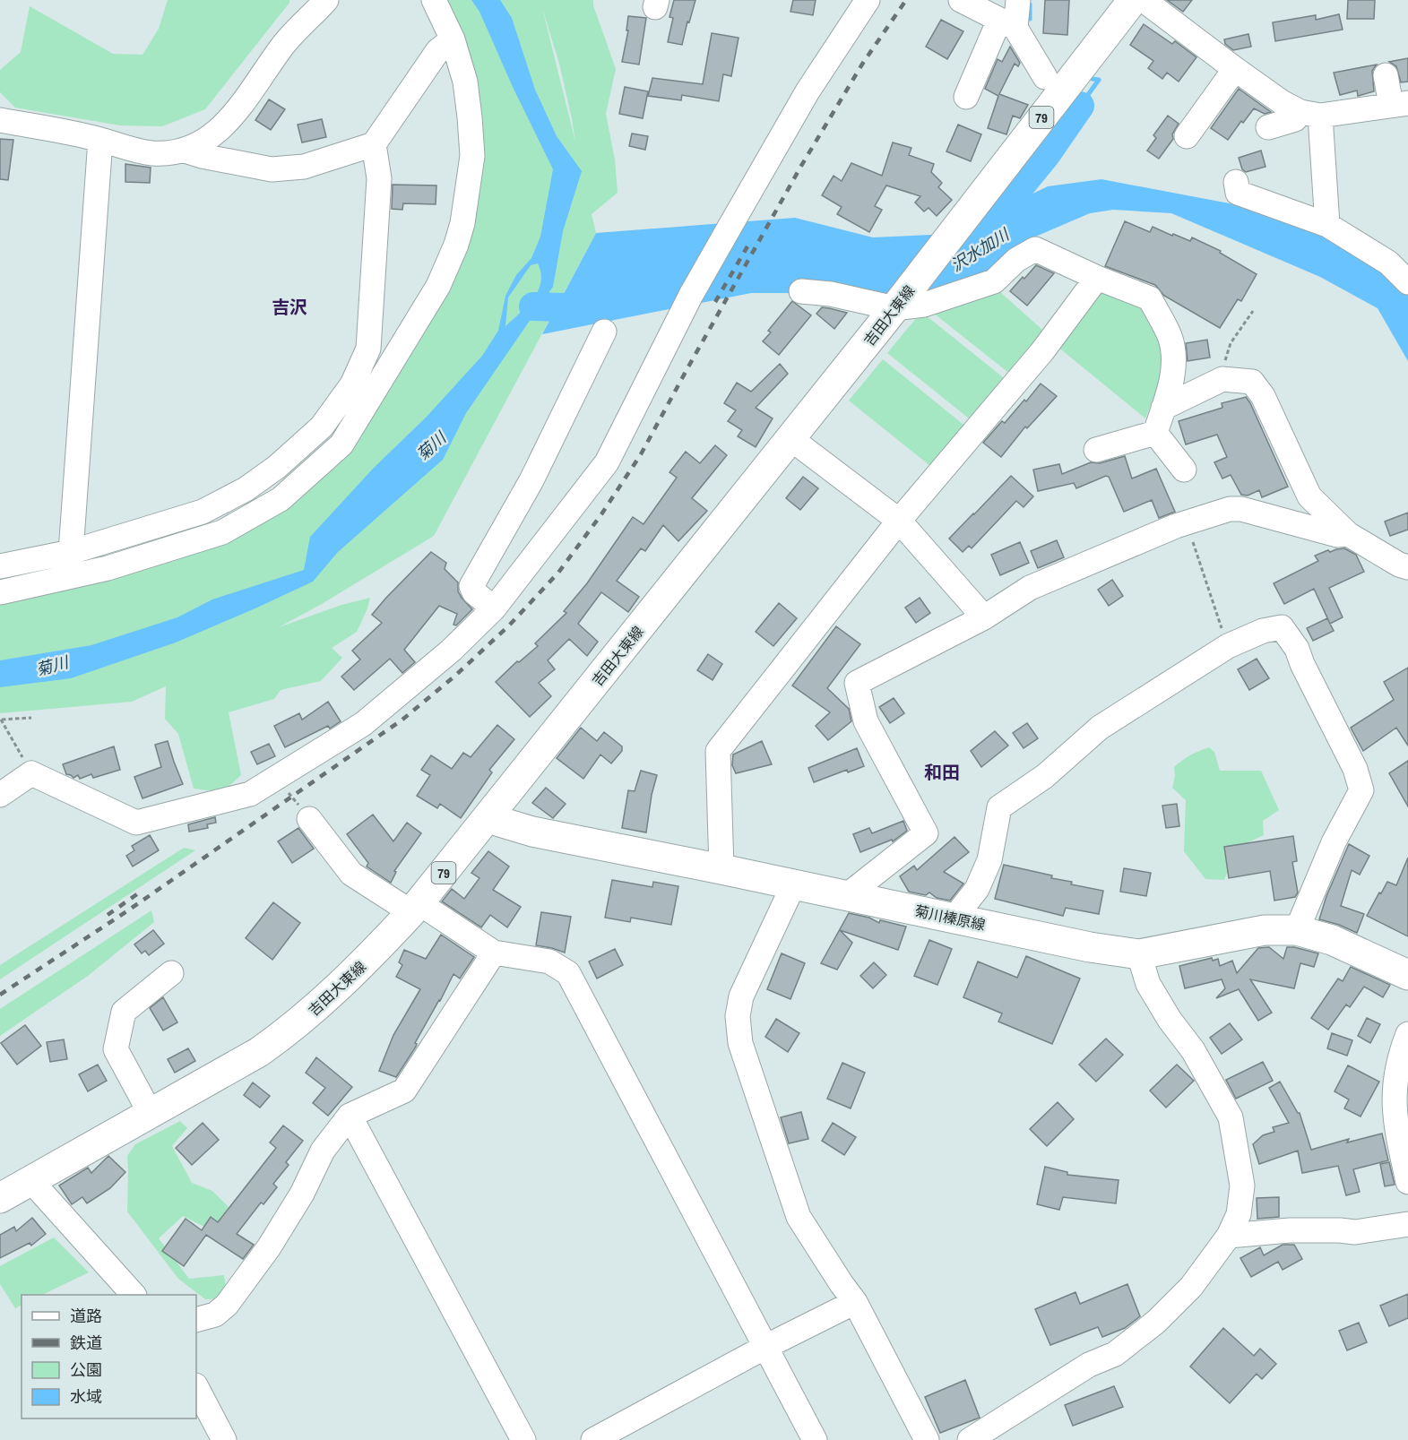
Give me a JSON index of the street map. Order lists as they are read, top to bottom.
{
  "streets": {
    "main road": ["79", "吉田大東線", "菊川榛原線"]
  },
  "crossings": [
    ["吉田大東線", "菊川榛原線"]
  ],
  "districts": ["吉沢", "和田"],
  "water": ["沢水加川", "菊川"],
  "legend": [
    "道路",
    "鉄道",
    "公園",
    "水域"
  ]
}
